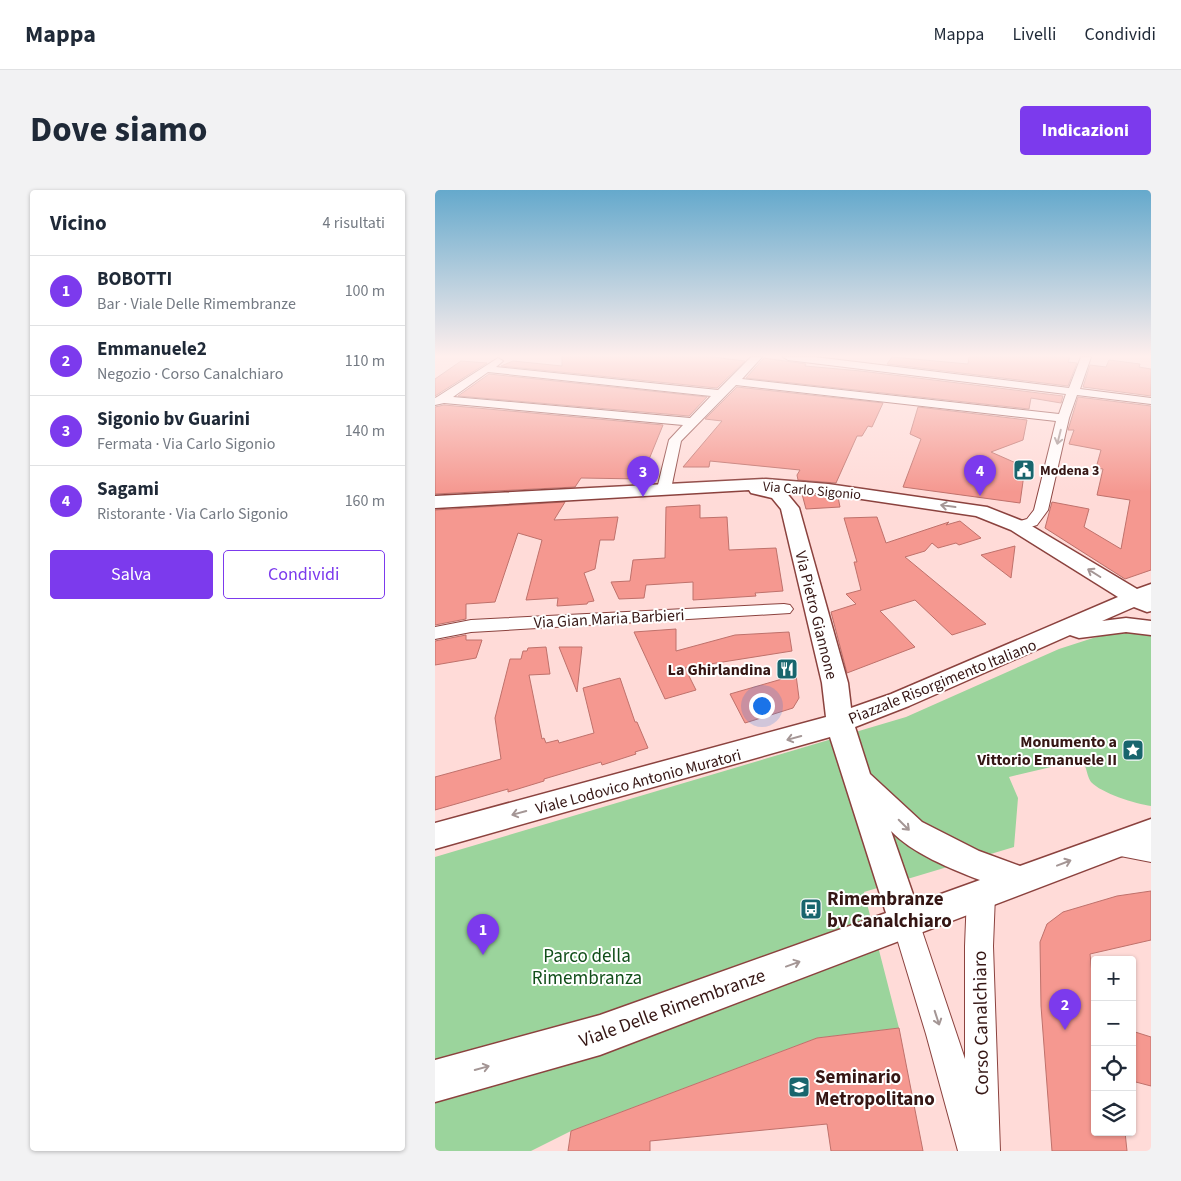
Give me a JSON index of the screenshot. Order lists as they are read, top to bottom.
{
  "streets": {
    "street": [
      "Via Carlo Sigonio",
      "Via Pietro Giannone",
      "Via Gian Maria Barbieri",
      "Piazzale Risorgimento Italiano",
      "Viale Lodovico Antonio Muratori",
      "Viale Delle Rimembranze",
      "Corso Canalchiaro"
    ]
  },
  "crossings": [
    ["Via Carlo Sigonio", "Piazzale Risorgimento Italiano"],
    ["Via Pietro Giannone", "Piazzale Risorgimento Italiano"],
    ["Via Pietro Giannone", "Viale Lodovico Antonio Muratori"],
    ["Piazzale Risorgimento Italiano", "Viale Lodovico Antonio Muratori"],
    ["Piazzale Risorgimento Italiano", "Viale Delle Rimembranze"],
    ["Piazzale Risorgimento Italiano", "Corso Canalchiaro"],
    ["Viale Delle Rimembranze", "Corso Canalchiaro"]
  ],
  "one_way": ["Viale Lodovico Antonio Muratori", "Viale Delle Rimembranze"],
  "parks": ["Parco della Rimembranza"],
  "places": {
    "public building": ["Modena 3"],
    "restaurant": ["La Ghirlandina"],
    "place": ["Monumento a Vittorio Emanuele II"],
    "bus stop": ["Rimembranze bv Canalchiaro"],
    "school or university": ["Seminario Metropolitano"]
  },
  "page": {
    "header": "Mappa",
    "nav": ["Mappa", "Livelli", "Condividi"],
    "title": "Dove siamo",
    "buttons": [
      "Indicazioni",
      ["Salva", "Condividi"]
    ],
    "heading": ["Vicino", "4 risultati"],
    "list": [
      {
        "mark": "1",
        "name": "BOBOTTI",
        "note": "Bar · Viale Delle Rimembranze",
        "value": "100 m"
      },
      {
        "mark": "2",
        "name": "Emmanuele2",
        "note": "Negozio · Corso Canalchiaro",
        "value": "110 m"
      },
      {
        "mark": "3",
        "name": "Sigonio bv Guarini",
        "note": "Fermata · Via Carlo Sigonio",
        "value": "140 m"
      },
      {
        "mark": "4",
        "name": "Sagami",
        "note": "Ristorante · Via Carlo Sigonio",
        "value": "160 m"
      }
    ],
    "pins": [
      "4",
      "3",
      "1",
      "2"
    ],
    "map_buttons": ["+", "−"]
  }
}
